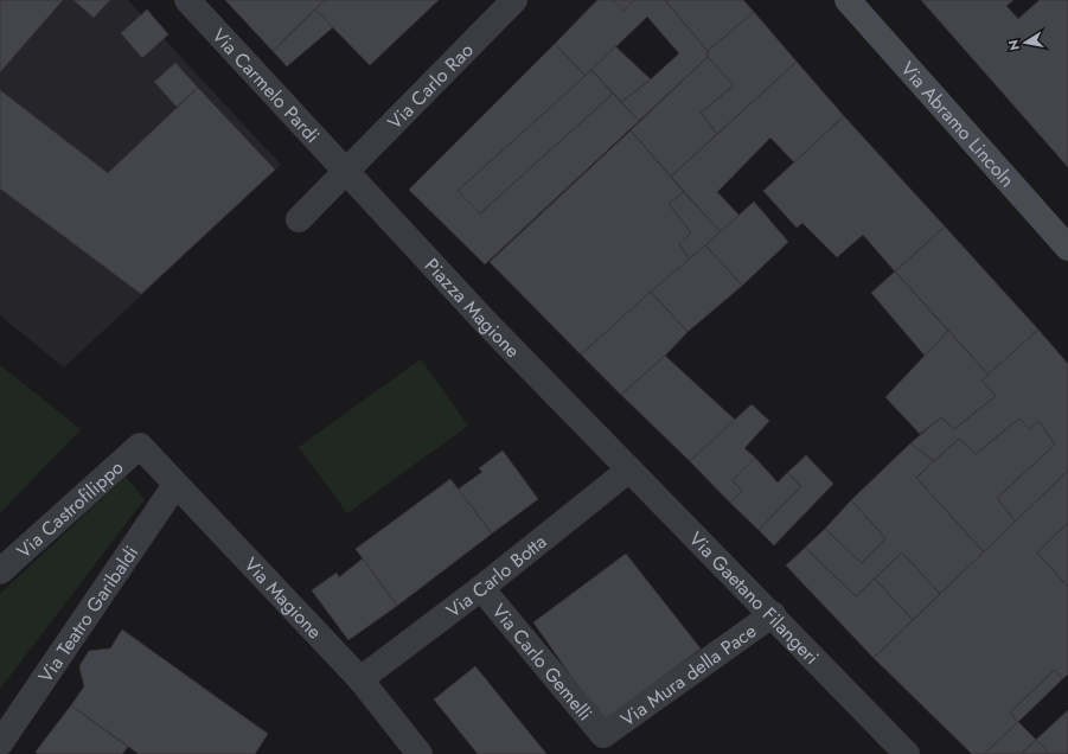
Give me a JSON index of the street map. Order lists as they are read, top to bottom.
{
  "streets": {
    "street": [
      "Via Carmelo Pardi",
      "Via Carlo Rao",
      "Via Abramo Lincoln",
      "Piazza Magione",
      "Via Castrofilippo",
      "Via Carlo Botta",
      "Via Gaetano Filangeri",
      "Via Magione",
      "Via Teatro Garibaldi",
      "Via Carlo Gemelli",
      "Via Mura della Pace"
    ]
  },
  "crossings": [
    ["Via Carmelo Pardi", "Via Carlo Rao"],
    ["Via Carmelo Pardi", "Piazza Magione"],
    ["Via Carlo Rao", "Piazza Magione"],
    ["Piazza Magione", "Via Gaetano Filangeri"],
    ["Via Castrofilippo", "Via Magione"],
    ["Via Carlo Botta", "Via Gaetano Filangeri"],
    ["Via Carlo Botta", "Via Magione"],
    ["Via Carlo Botta", "Via Carlo Gemelli"],
    ["Via Gaetano Filangeri", "Via Mura della Pace"],
    ["Via Magione", "Via Teatro Garibaldi"],
    ["Via Carlo Gemelli", "Via Mura della Pace"]
  ],
  "north": "left"
}
